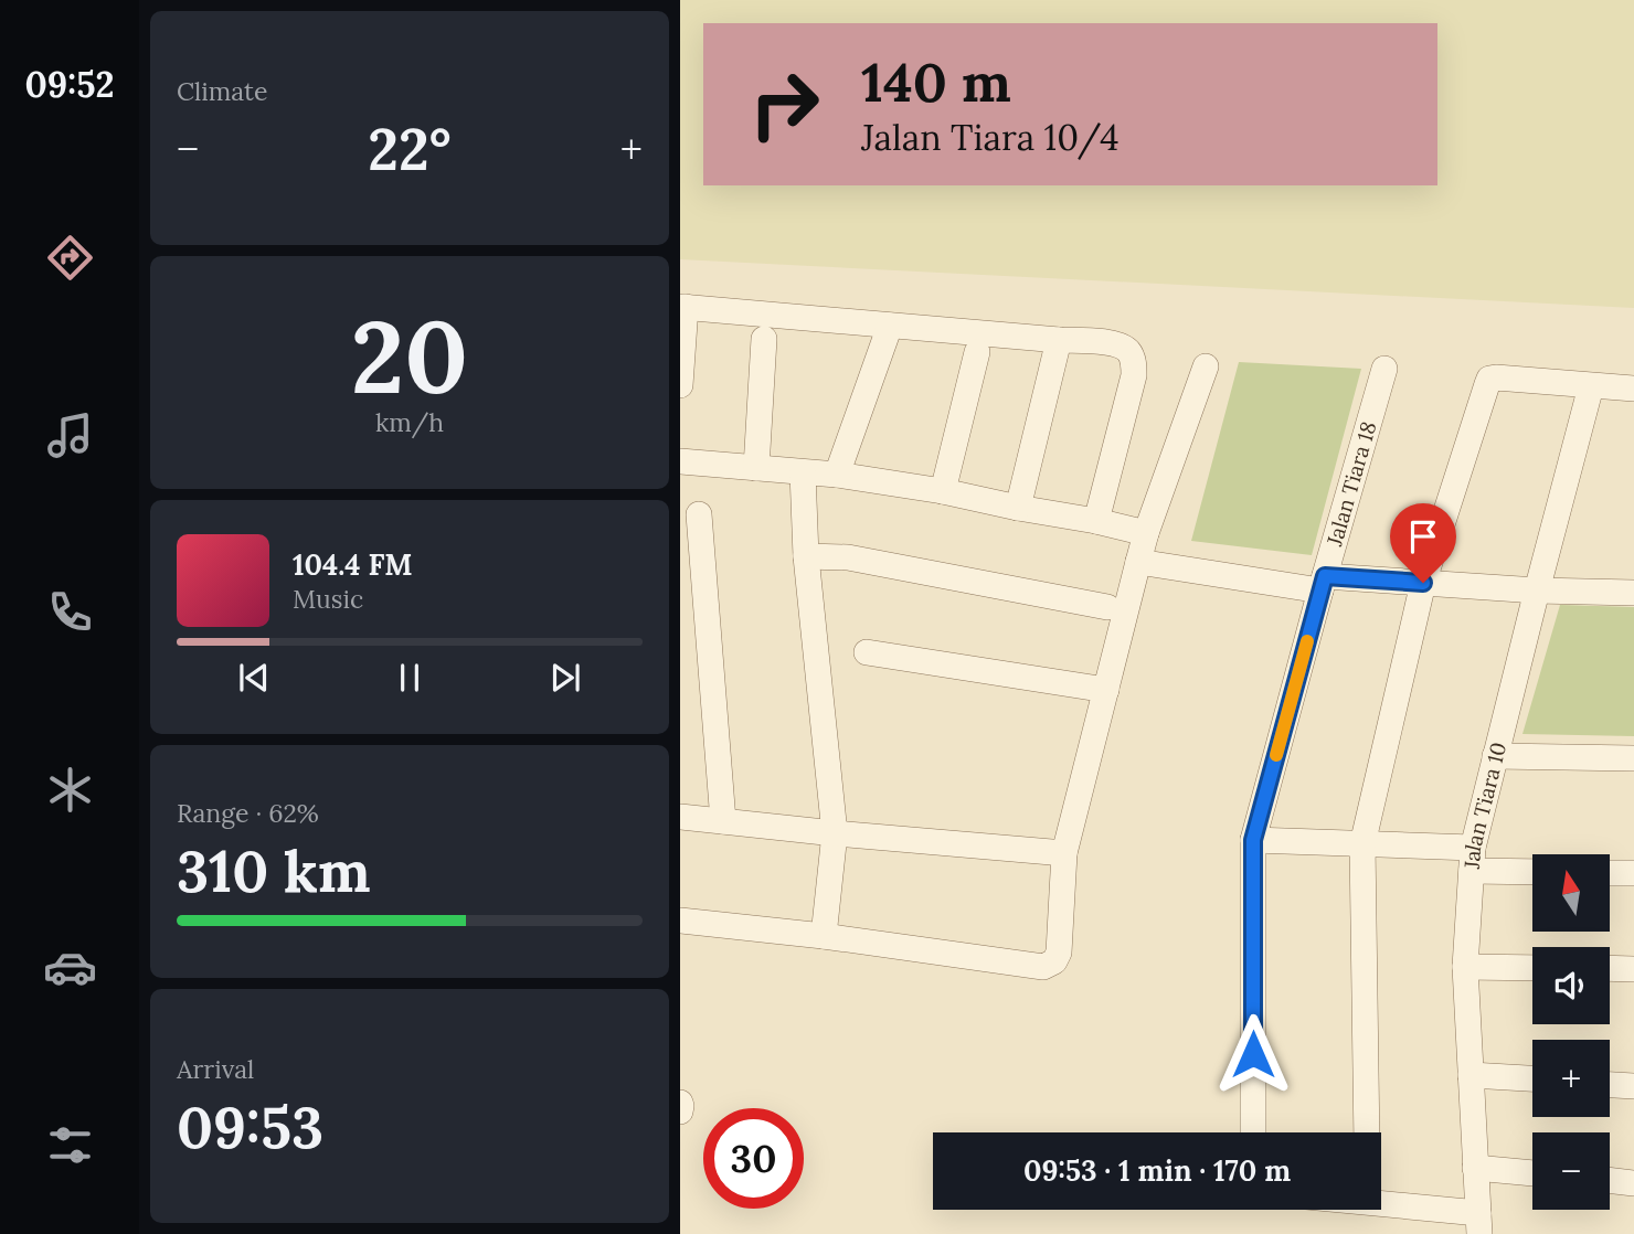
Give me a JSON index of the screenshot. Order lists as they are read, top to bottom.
{
  "streets": {
    "street": ["Jalan Tiara 18", "Jalan Tiara 10"]
  },
  "north": "top",
  "page": {
    "tabs": "09:52",
    "tile": [
      "Climate",
      ["20", "km/h"],
      ["Range · 62%", "310 km"],
      ["Arrival", "09:53"]
    ],
    "turn": ["140 m", "Jalan Tiara 10/4"],
    "heat": ["−", "22°", "+"],
    "song": ["104.4 FM", "Music"],
    "map_buttons": ["+", "−"],
    "limit": "30",
    "trip": "09:53 · 1 min · 170 m"
  }
}
